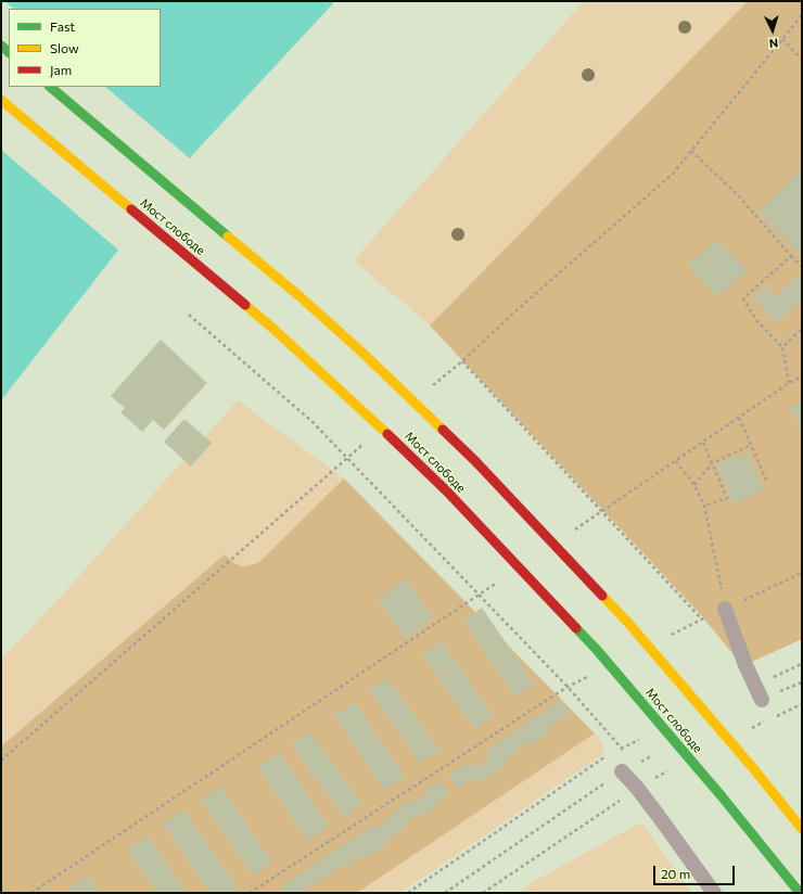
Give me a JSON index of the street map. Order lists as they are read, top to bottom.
{
  "streets": {
    "highway": ["Мост слободе"]
  },
  "legend": ["Fast", "Slow", "Jam"],
  "scale_bar": "20 m",
  "north": "bottom"
}
